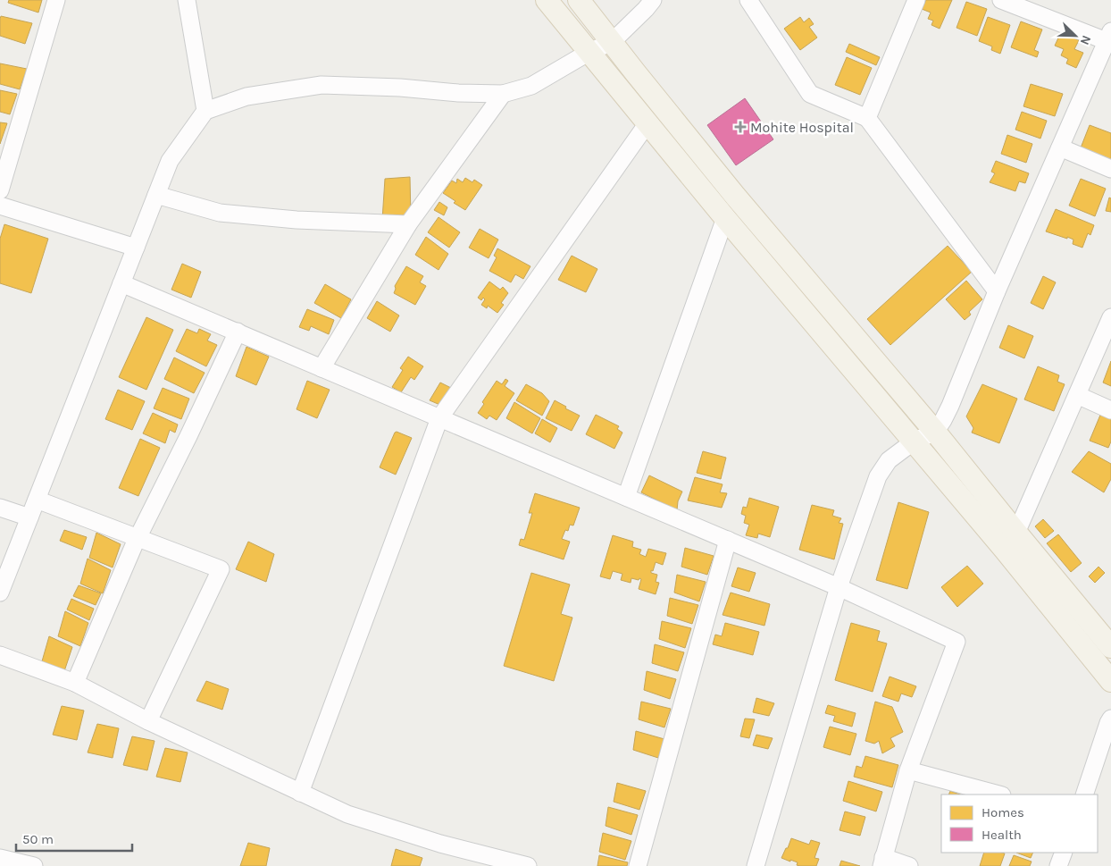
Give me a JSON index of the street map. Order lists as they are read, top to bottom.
{
  "places": {
    "health": ["Mohite Hospital"]
  },
  "legend": ["Homes", "Health"],
  "scale_bar": "50 m",
  "north": "bottom right"
}
